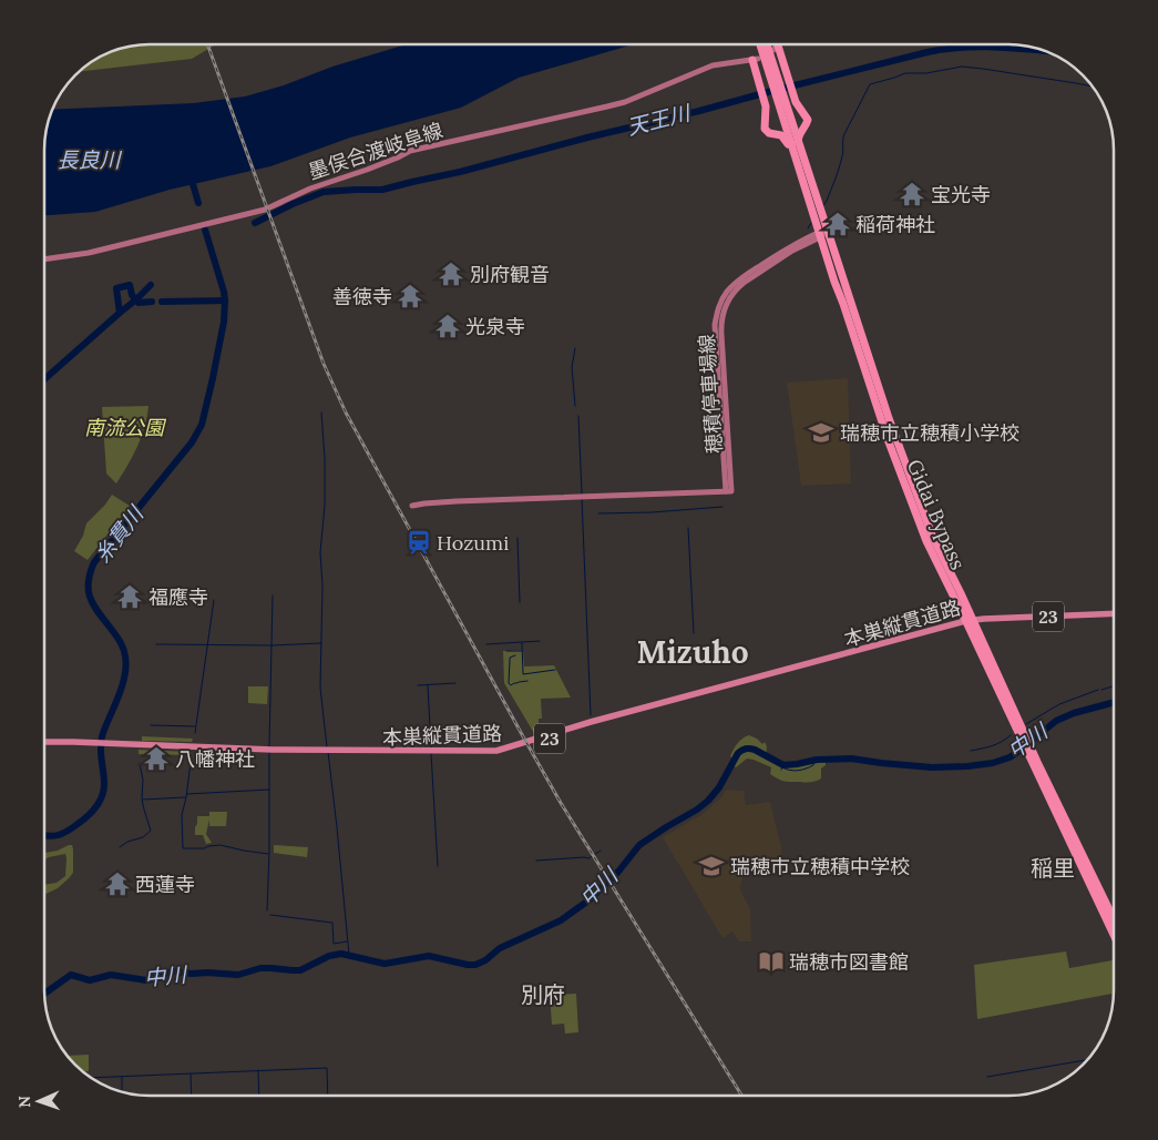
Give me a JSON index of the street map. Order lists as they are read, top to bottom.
{
  "streets": {
    "highway": ["Gidai Bypass"],
    "main road": [
      "墨俣合渡岐阜線",
      "穂積停車場線",
      "23",
      "本巣縦貫道路"
    ]
  },
  "crossings": [
    ["穂積停車場線", "Gidai Bypass"],
    ["Gidai Bypass", "23"],
    ["Gidai Bypass", "本巣縦貫道路"],
    ["23", "本巣縦貫道路"]
  ],
  "districts": ["Mizuho", "稲里", "別府"],
  "water": [
    "天王川",
    "長良川",
    "糸貫川",
    "中川"
  ],
  "parks": ["南流公園"],
  "places": {
    "temple": [
      "宝光寺",
      "稲荷神社",
      "別府観音",
      "善徳寺",
      "光泉寺",
      "福應寺",
      "八幡神社",
      "西蓮寺"
    ],
    "school or university": ["瑞穂市立穂積小学校", "瑞穂市立穂積中学校"],
    "station": ["Hozumi"],
    "library": ["瑞穂市図書館"]
  },
  "north": "left"
}
